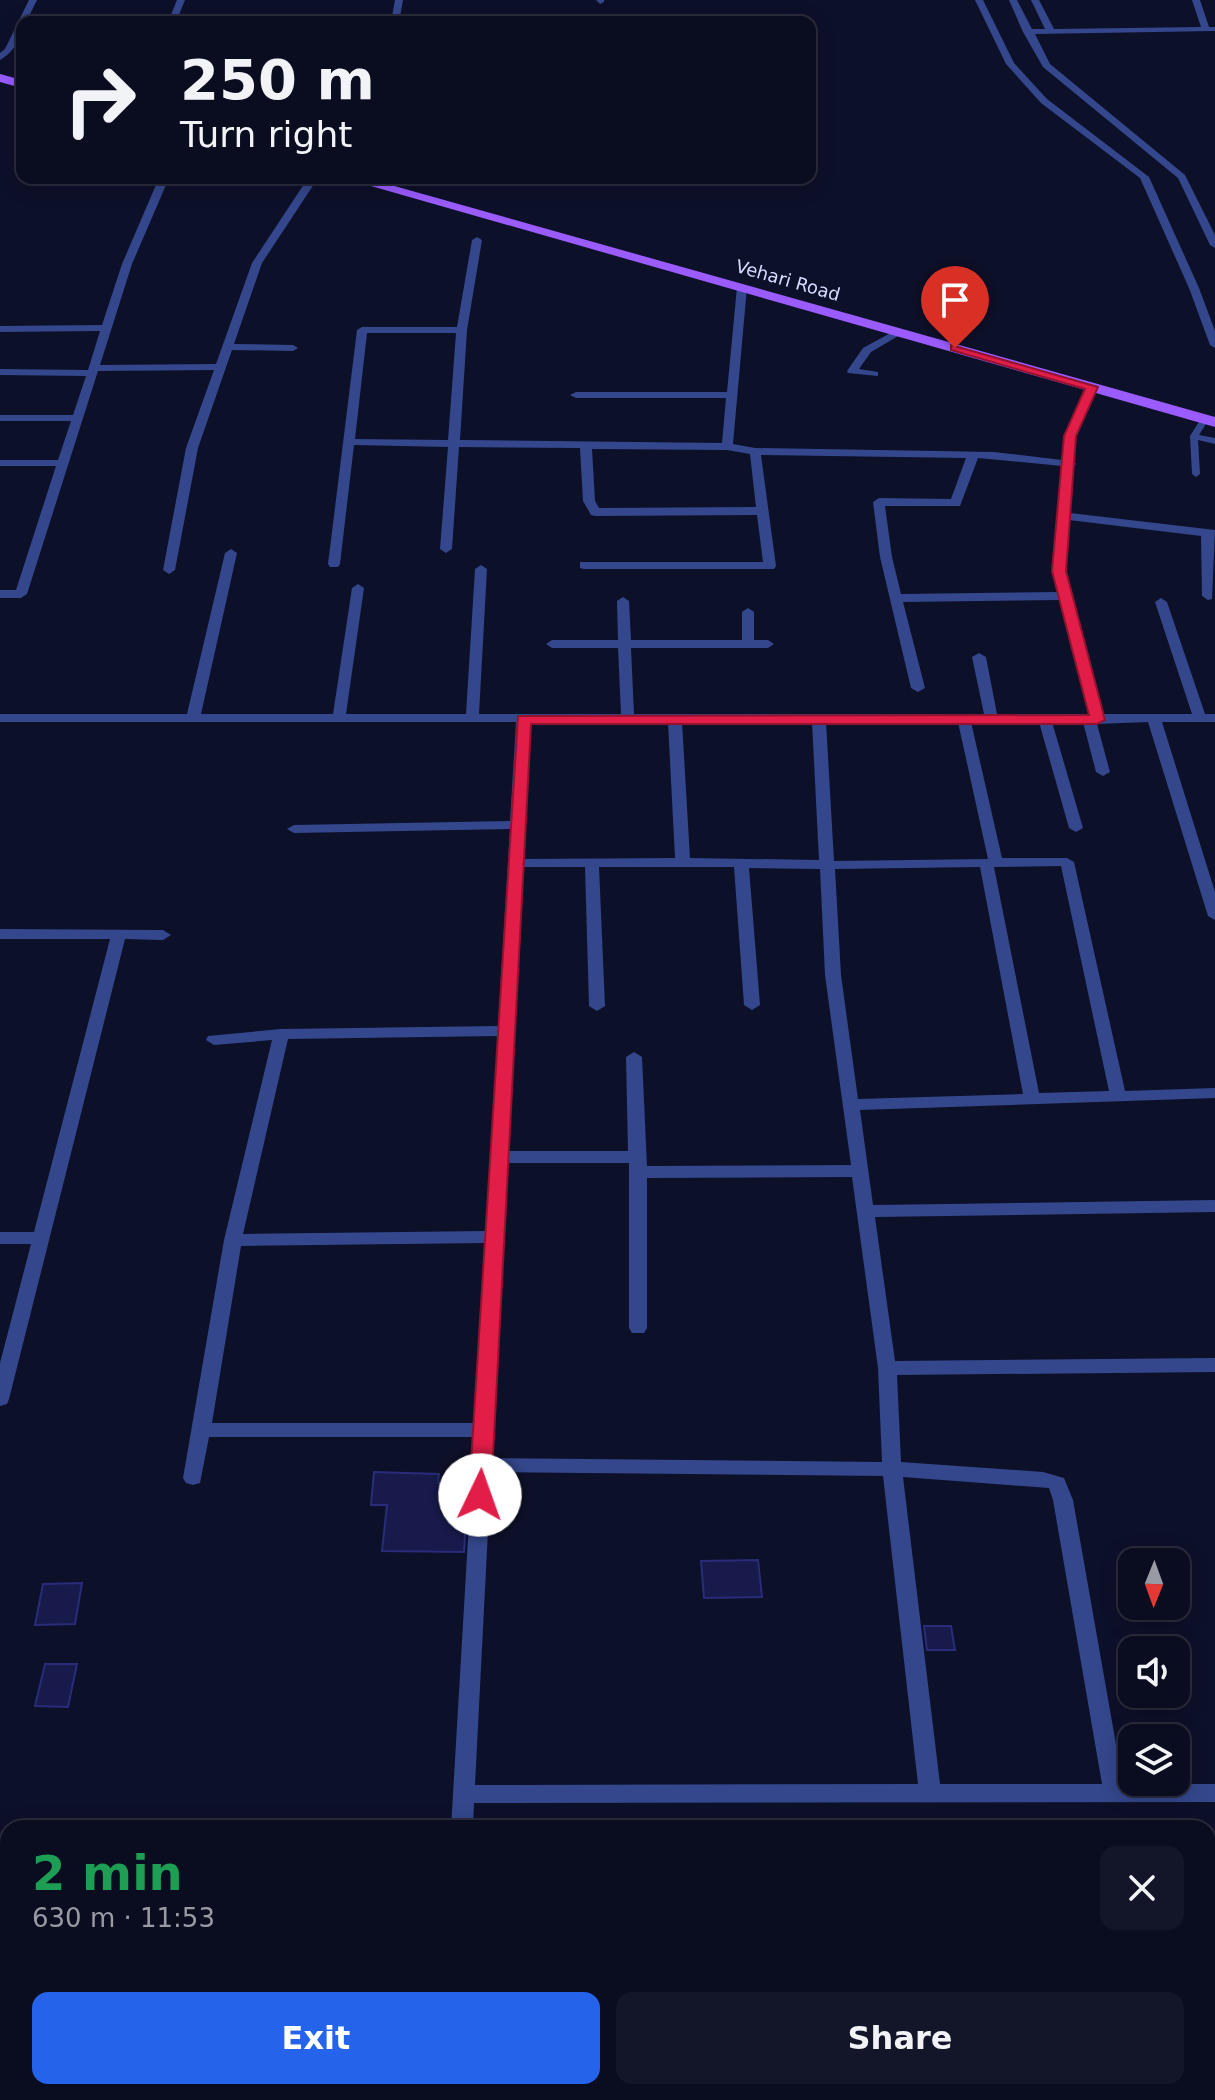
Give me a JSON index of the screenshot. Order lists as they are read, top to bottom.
{
  "streets": {
    "main road": ["Vehari Road"]
  },
  "north": "bottom",
  "page": {
    "turn": ["250 m", "Turn right"],
    "heading": ["2 min", "630 m · 11:53"],
    "buttons": ["Exit", "Share"]
  }
}
